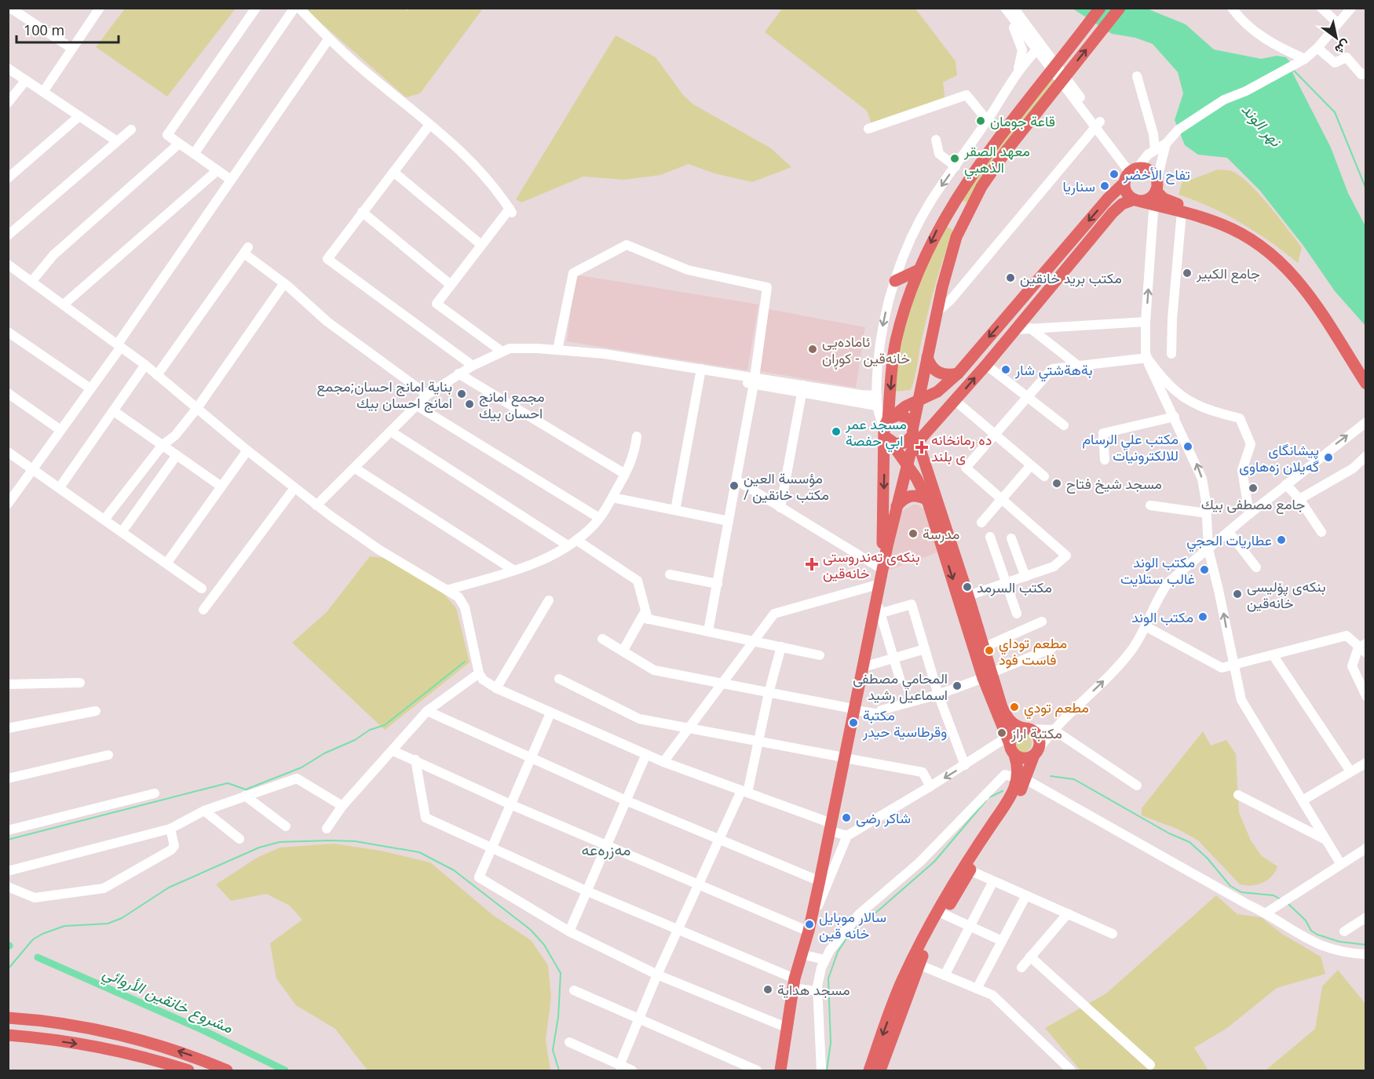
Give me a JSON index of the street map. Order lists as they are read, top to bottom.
{
  "districts": ["مەزرەعە"],
  "water": ["نهر الوند", "مشروع خانقين الأروائي"],
  "places": {
    "other": [
      "قاعة جومان",
      "معهد الصقر الذهبي",
      "تفاح الأخضر",
      "سناريا",
      "جامع الكبير",
      "مكتب بريد خانقين",
      "ئامادەیی خانەقین - کوڕان",
      "بةهةشتي شار",
      "بناية امانج احسان;مجمع امانج احسان بيك",
      "مجمع امانج احسان بيك",
      "مسجد عمر ابي حفصة",
      "مكتب علي الرسام للالكترونيات",
      "پیشانگای گەیلان زەهاوی",
      "مسجد شيخ فتاح",
      "مؤسسة العين / مكتب خانقين",
      "جامع مصطفى بيك",
      "مدرسة",
      "عطاريات الحجي",
      "مكتب الوند غالب ستلايت",
      "مكتب السرمد",
      "بنکەی پۆلیسی خانەقین",
      "مكتب الوند",
      "مطعم توداي فاست فود",
      "المحامي مصطفى اسماعيل رشيد",
      "مطعم تودي",
      "مكتبة وقرطاسية حيدر",
      "مكتبة اراز",
      "شاكر رضى",
      "سالار موبايل خانه قين",
      "مسجد هداية"
    ],
    "health": ["ده رمانخانه ى بلند", "بنکەی تەندروستی خانەقین"]
  },
  "scale_bar": "100 m",
  "north": "bottom right"
}
